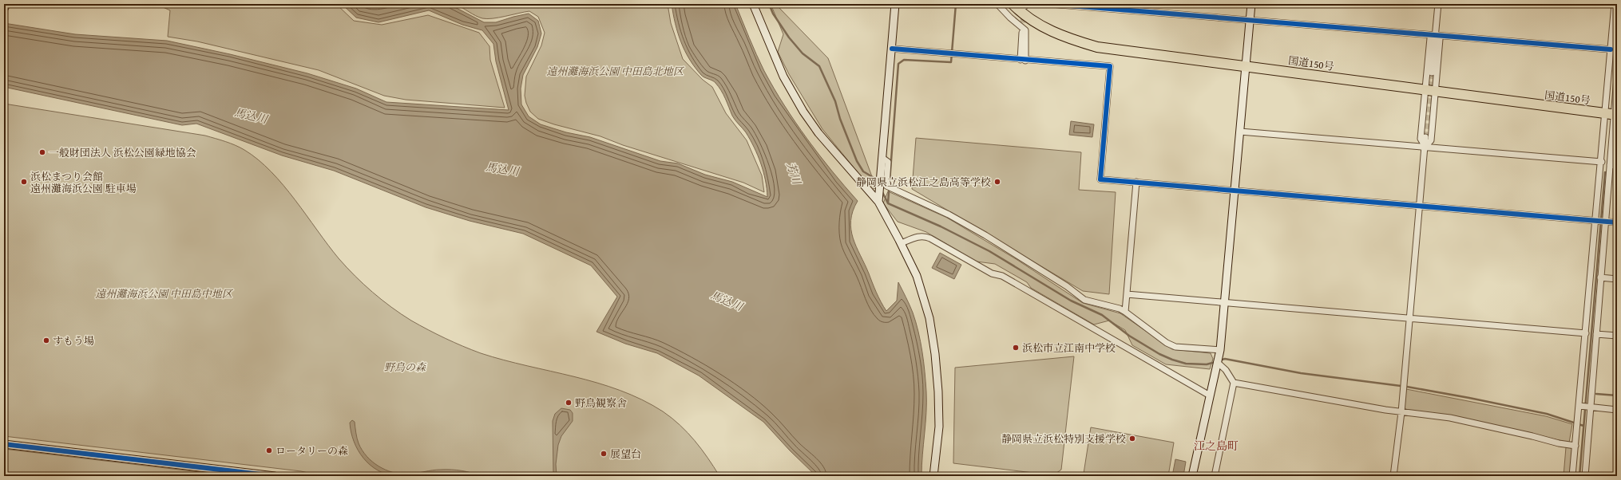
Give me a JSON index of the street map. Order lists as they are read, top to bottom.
{
  "streets": {
    "highway": ["国道150号"]
  },
  "districts": ["江之島町"],
  "water": ["馬込川", "芳川"],
  "parks": ["遠州灘海浜公園 中田島北地区", "遠州灘海浜公園 中田島中地区", "野鳥の森"],
  "places": [
    "一般財団法人 浜松公園緑地協会",
    "浜松まつり会館 遠州灘海浜公園 駐車場",
    "静岡県立浜松江之島高等学校",
    "すもう場",
    "浜松市立江南中学校",
    "野鳥観察舎",
    "静岡県立浜松特別支援学校",
    "ロータリーの森",
    "展望台"
  ]
}
